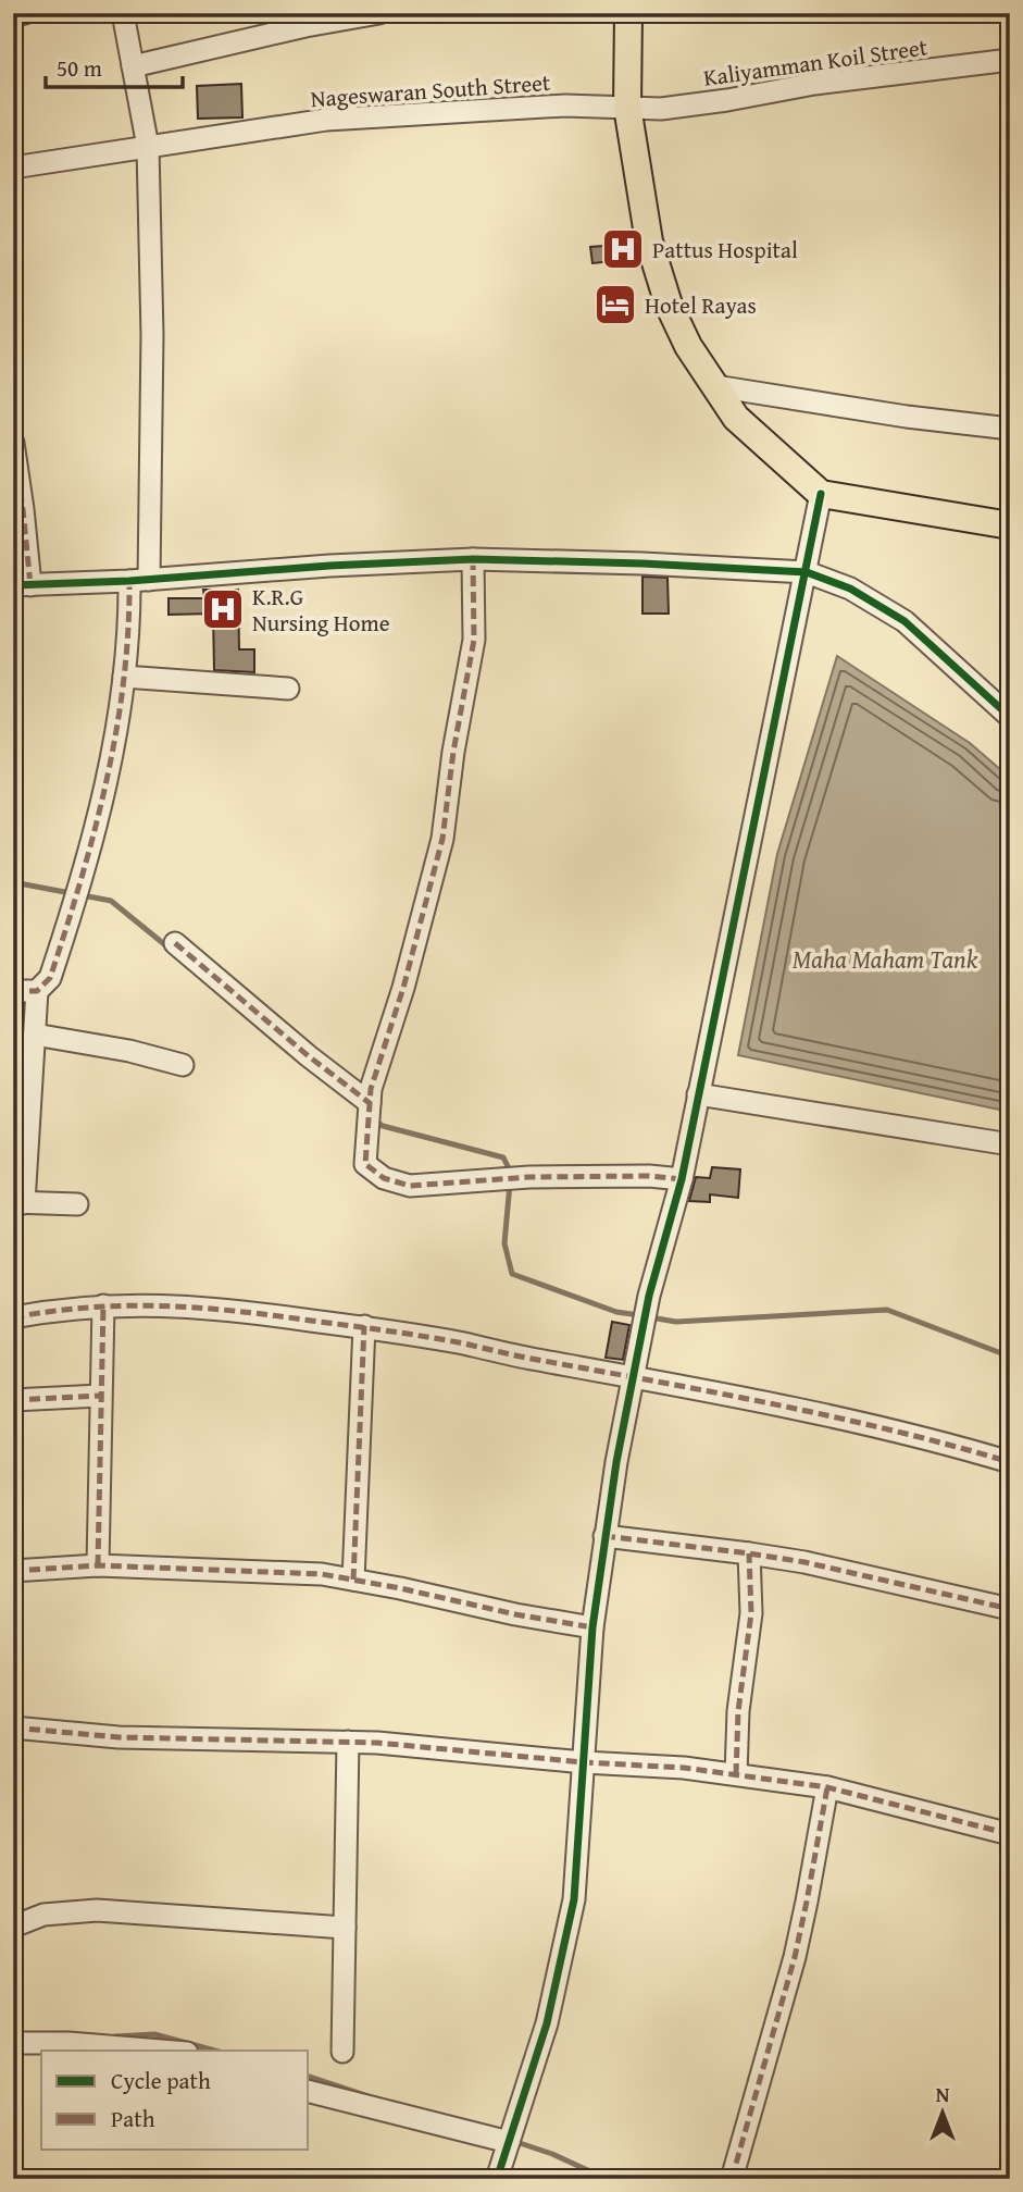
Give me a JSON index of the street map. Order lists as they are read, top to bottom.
{
  "streets": {
    "street": ["Kaliyamman Koil Street", "Nageswaran South Street"]
  },
  "crossings": [
    ["Kaliyamman Koil Street", "Nageswaran South Street"]
  ],
  "water": ["Maha Maham Tank"],
  "places": {
    "hospital": ["Pattus Hospital", "K.R.G Nursing Home"],
    "hotel": ["Hotel Rayas"]
  },
  "legend": ["Cycle path", "Path"],
  "scale_bar": "50 m",
  "north": "top"
}
